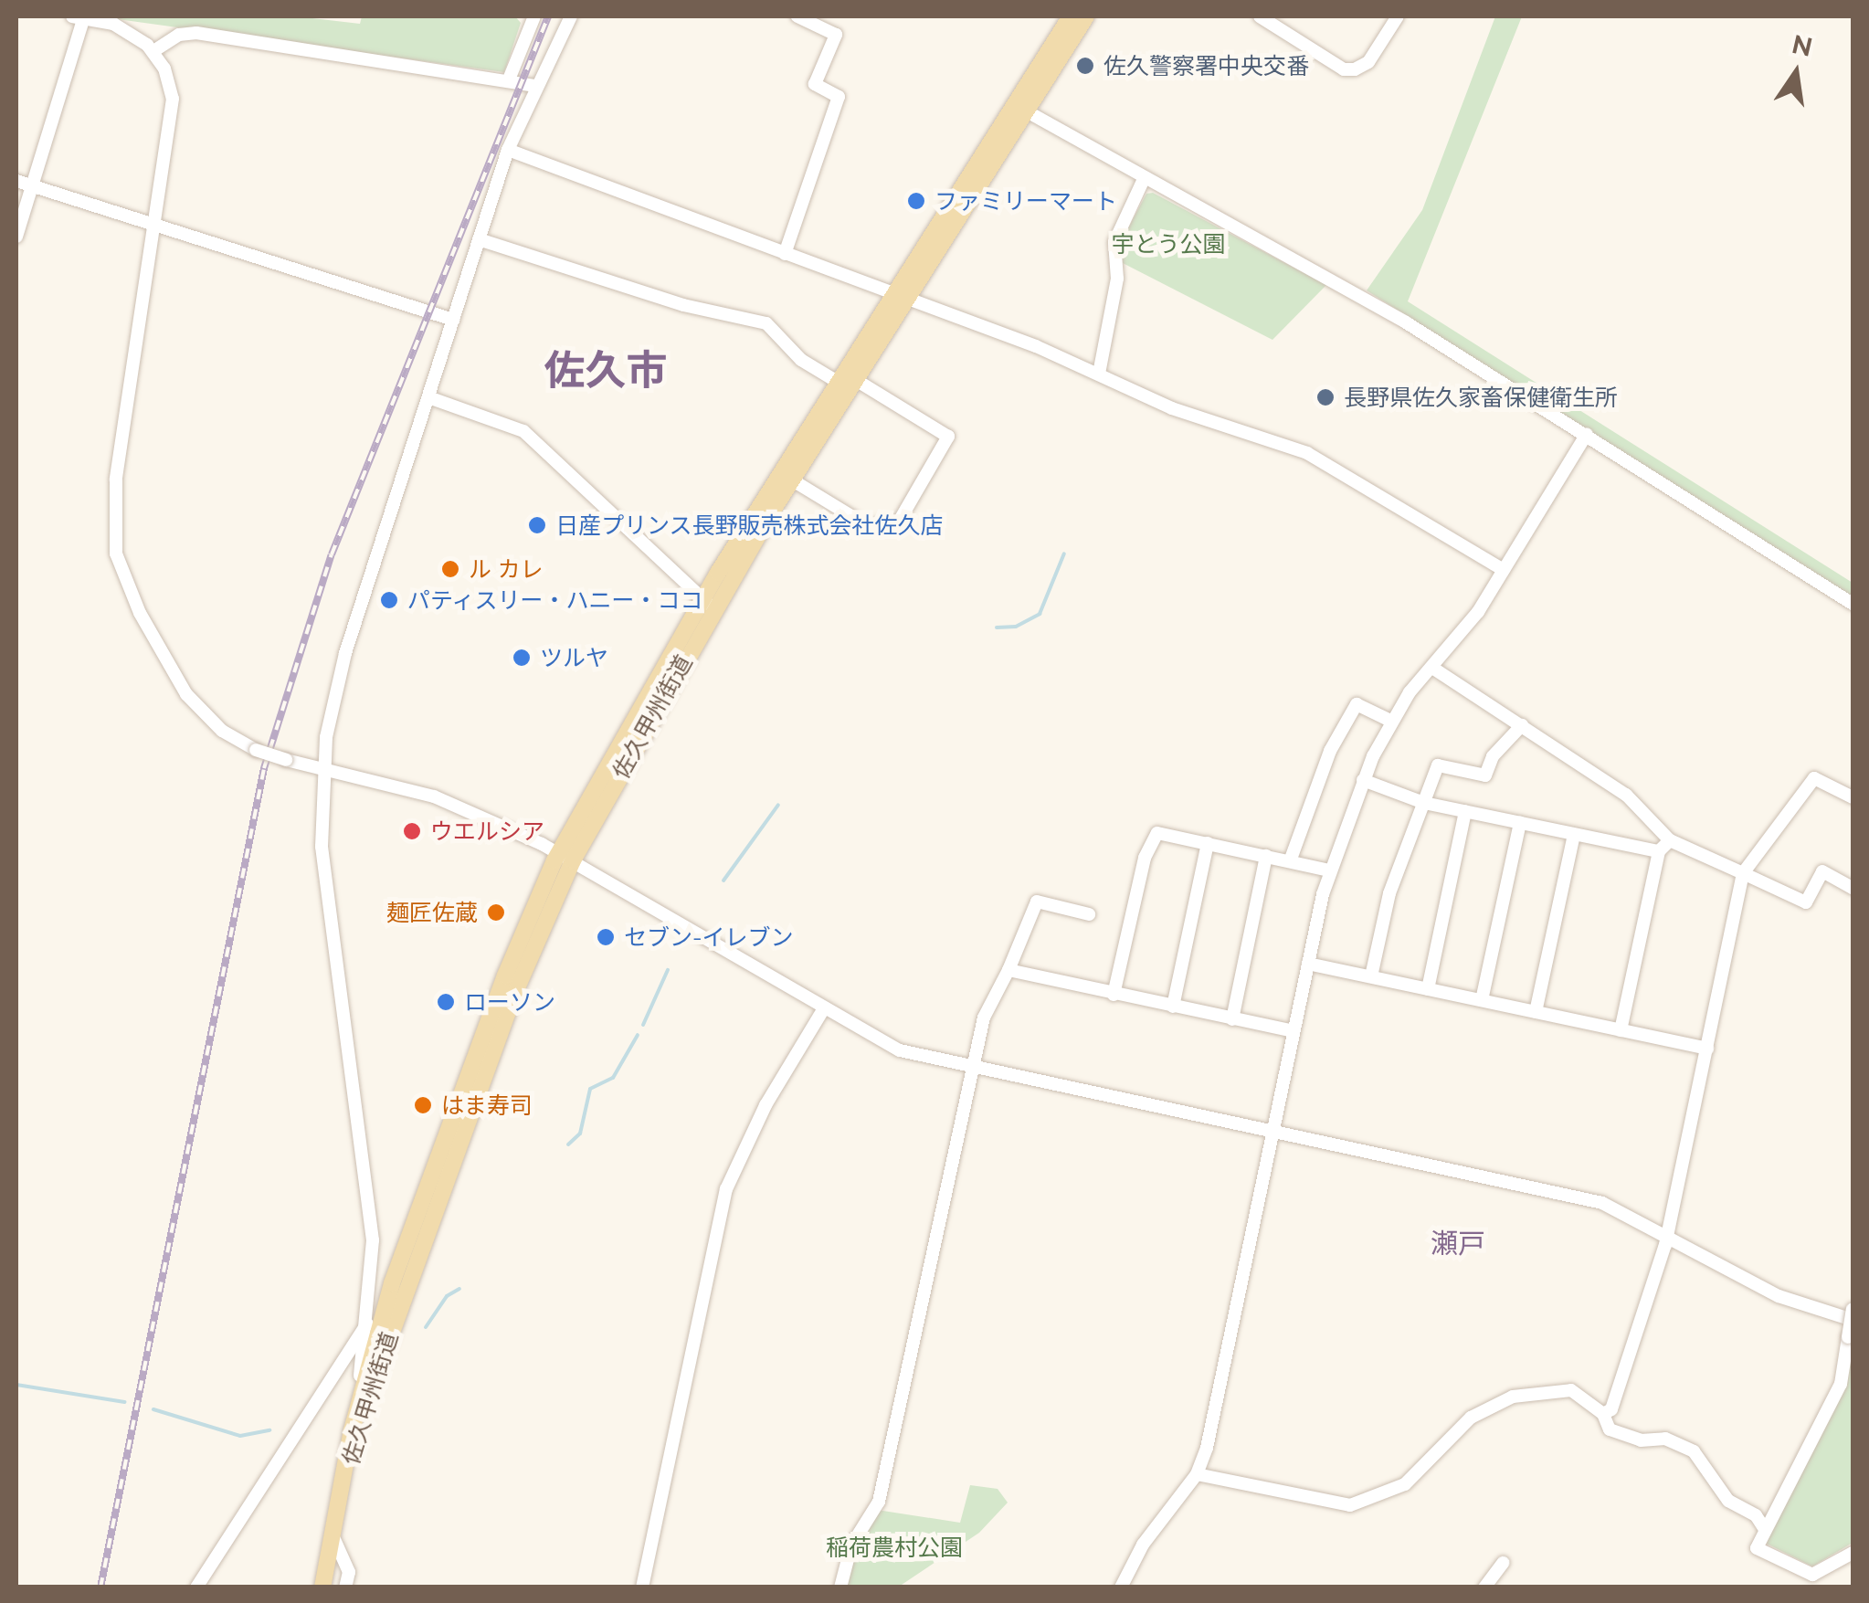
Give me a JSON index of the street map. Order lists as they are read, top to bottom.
{
  "streets": {
    "main road": ["佐久甲州街道"]
  },
  "districts": ["佐久市", "瀬戸"],
  "parks": ["宇とう公園", "稲荷農村公園"],
  "places": [
    "佐久警察署中央交番",
    "ファミリーマート",
    "長野県佐久家畜保健衛生所",
    "日産プリンス長野販売株式会社佐久店",
    "ル カレ",
    "パティスリー・ハニー・ココ",
    "ツルヤ",
    "ウエルシア",
    "麺匠佐蔵",
    "セブン-イレブン",
    "ローソン",
    "はま寿司"
  ],
  "north": "top"
}
